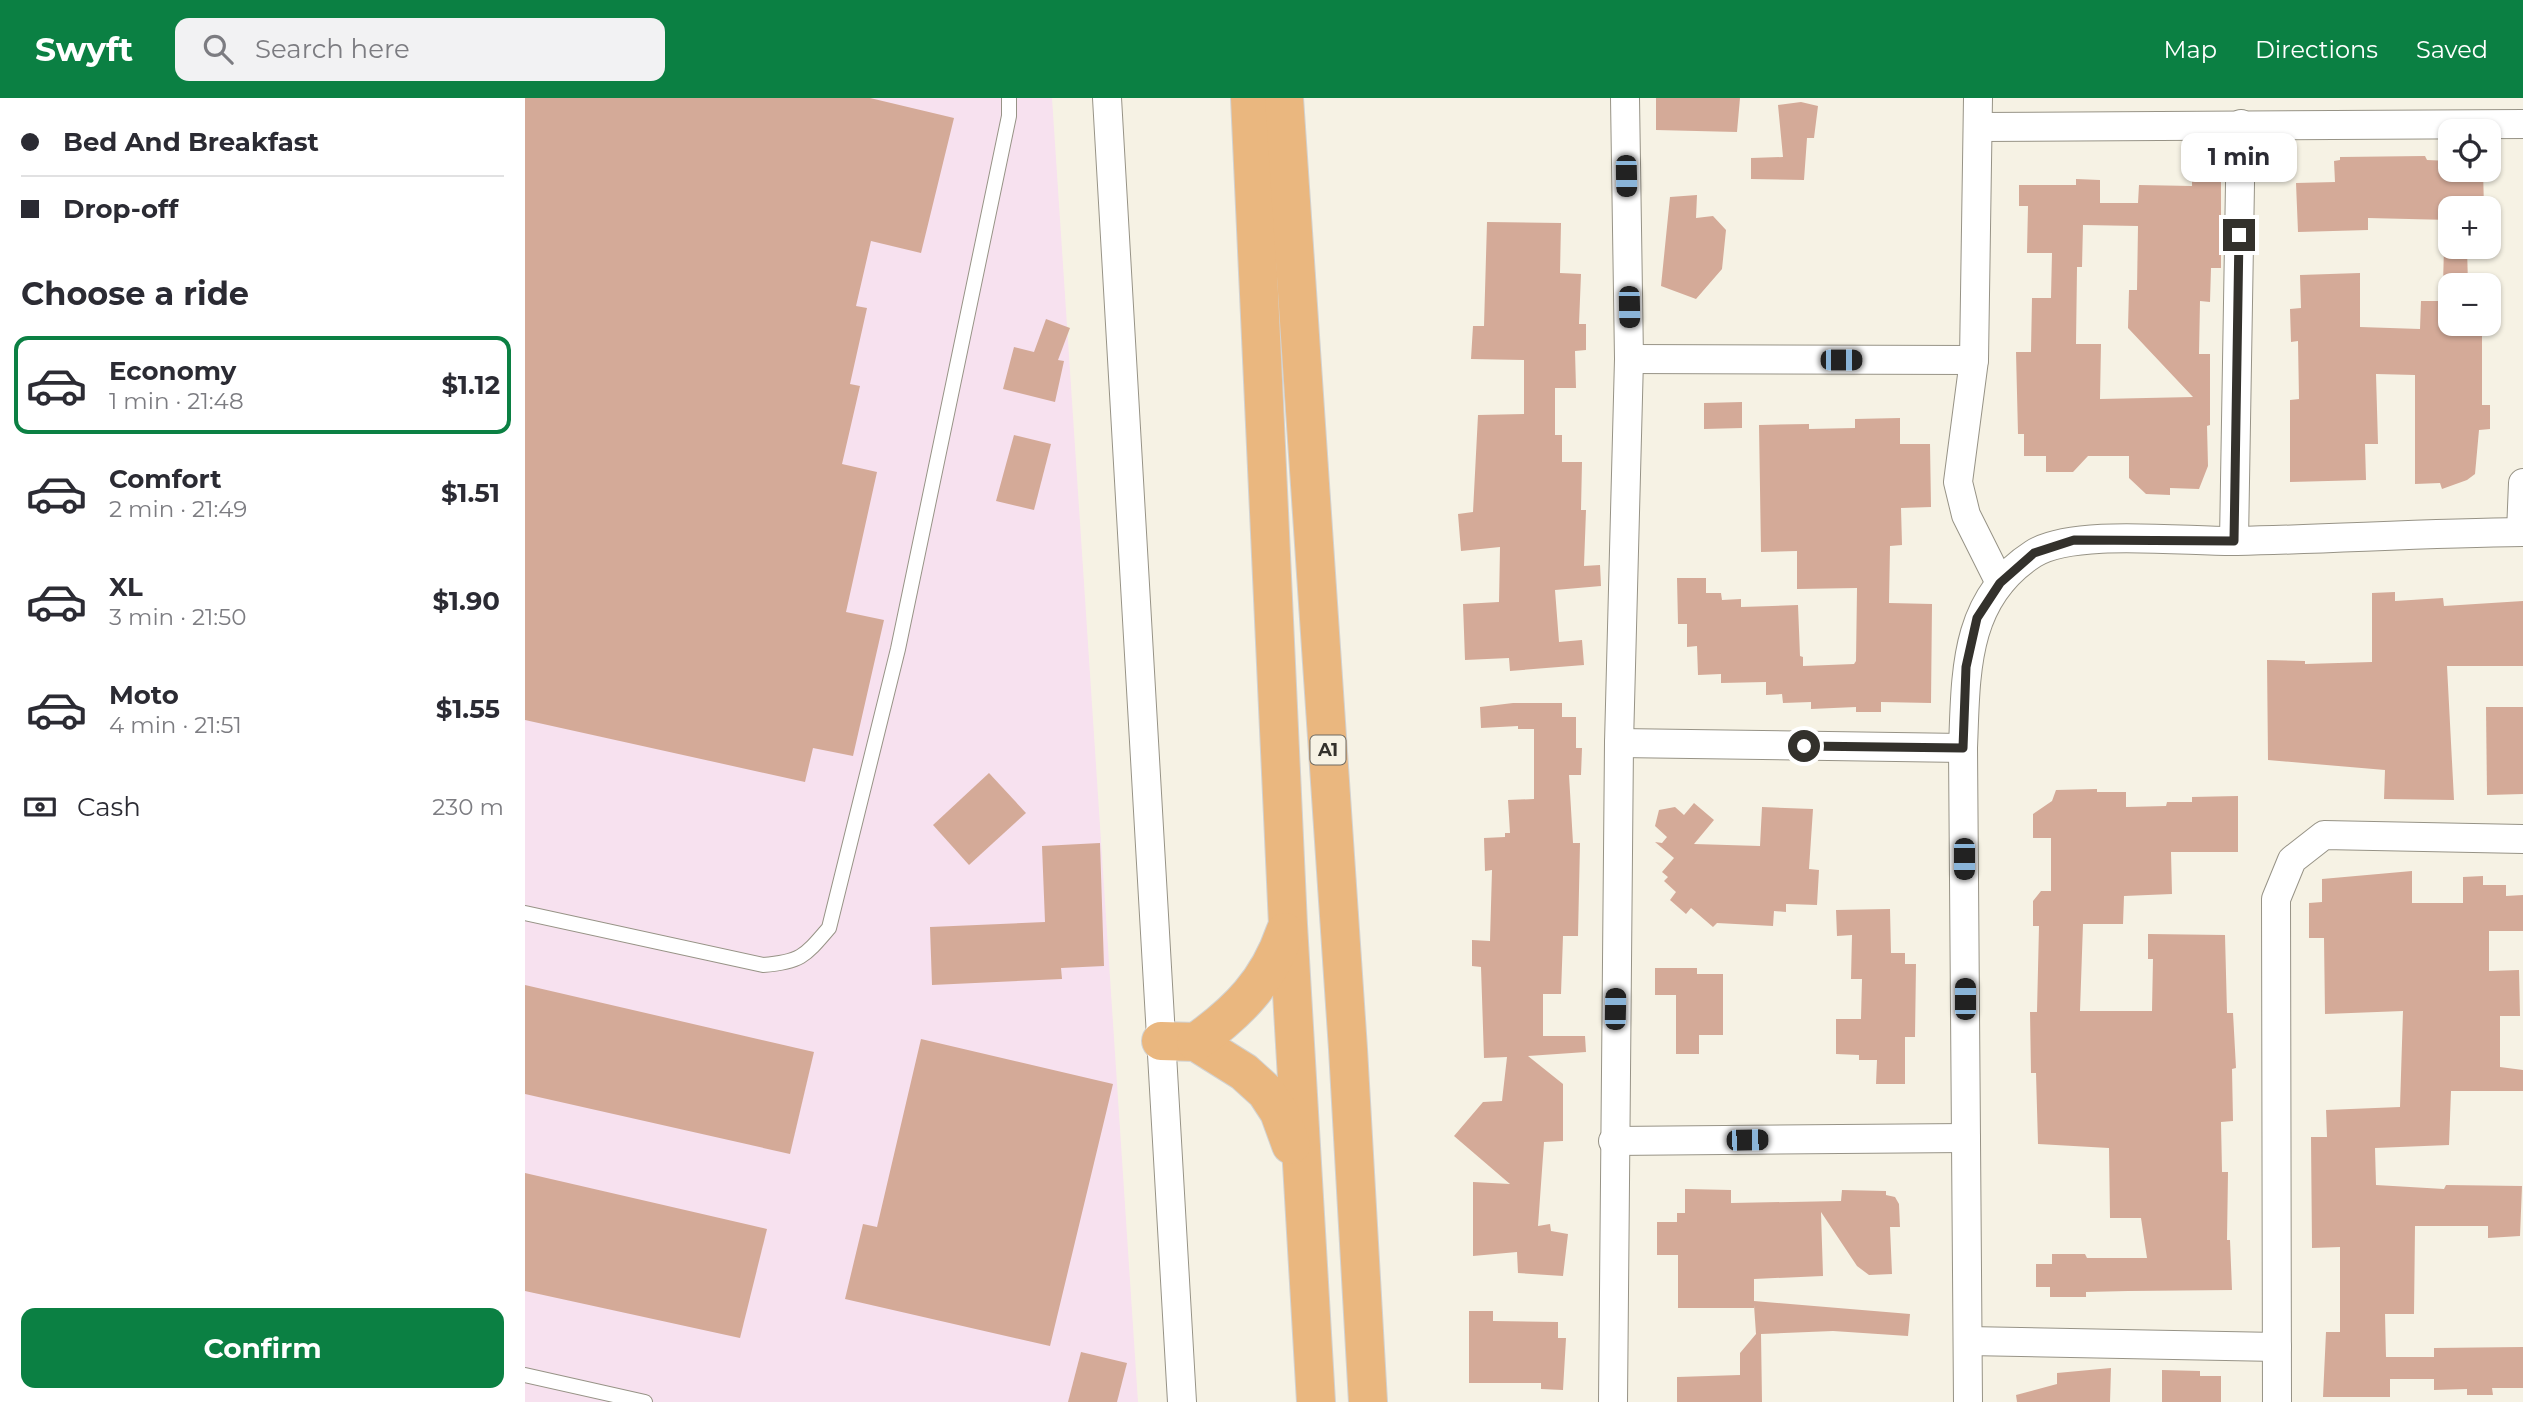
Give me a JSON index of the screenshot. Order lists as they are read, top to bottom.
{
  "streets": {
    "highway": ["A1"]
  },
  "page": {
    "header": "Swyft",
    "search": "Search here",
    "nav": ["Map", "Directions", "Saved"],
    "banner": ["Bed And Breakfast", "Drop-off"],
    "map_buttons": ["+", "−"],
    "bubble": "1 min",
    "heading": "Choose a ride",
    "list": [
      {
        "name": "Economy",
        "note": "1 min · 21:48",
        "value": "$1.12"
      },
      {
        "name": "Comfort",
        "note": "2 min · 21:49",
        "value": "$1.51"
      },
      {
        "name": "XL",
        "note": "3 min · 21:50",
        "value": "$1.90"
      },
      {
        "name": "Moto",
        "note": "4 min · 21:51",
        "value": "$1.55"
      }
    ],
    "pay": ["Cash", "230 m"],
    "buttons": "Confirm"
  }
}
